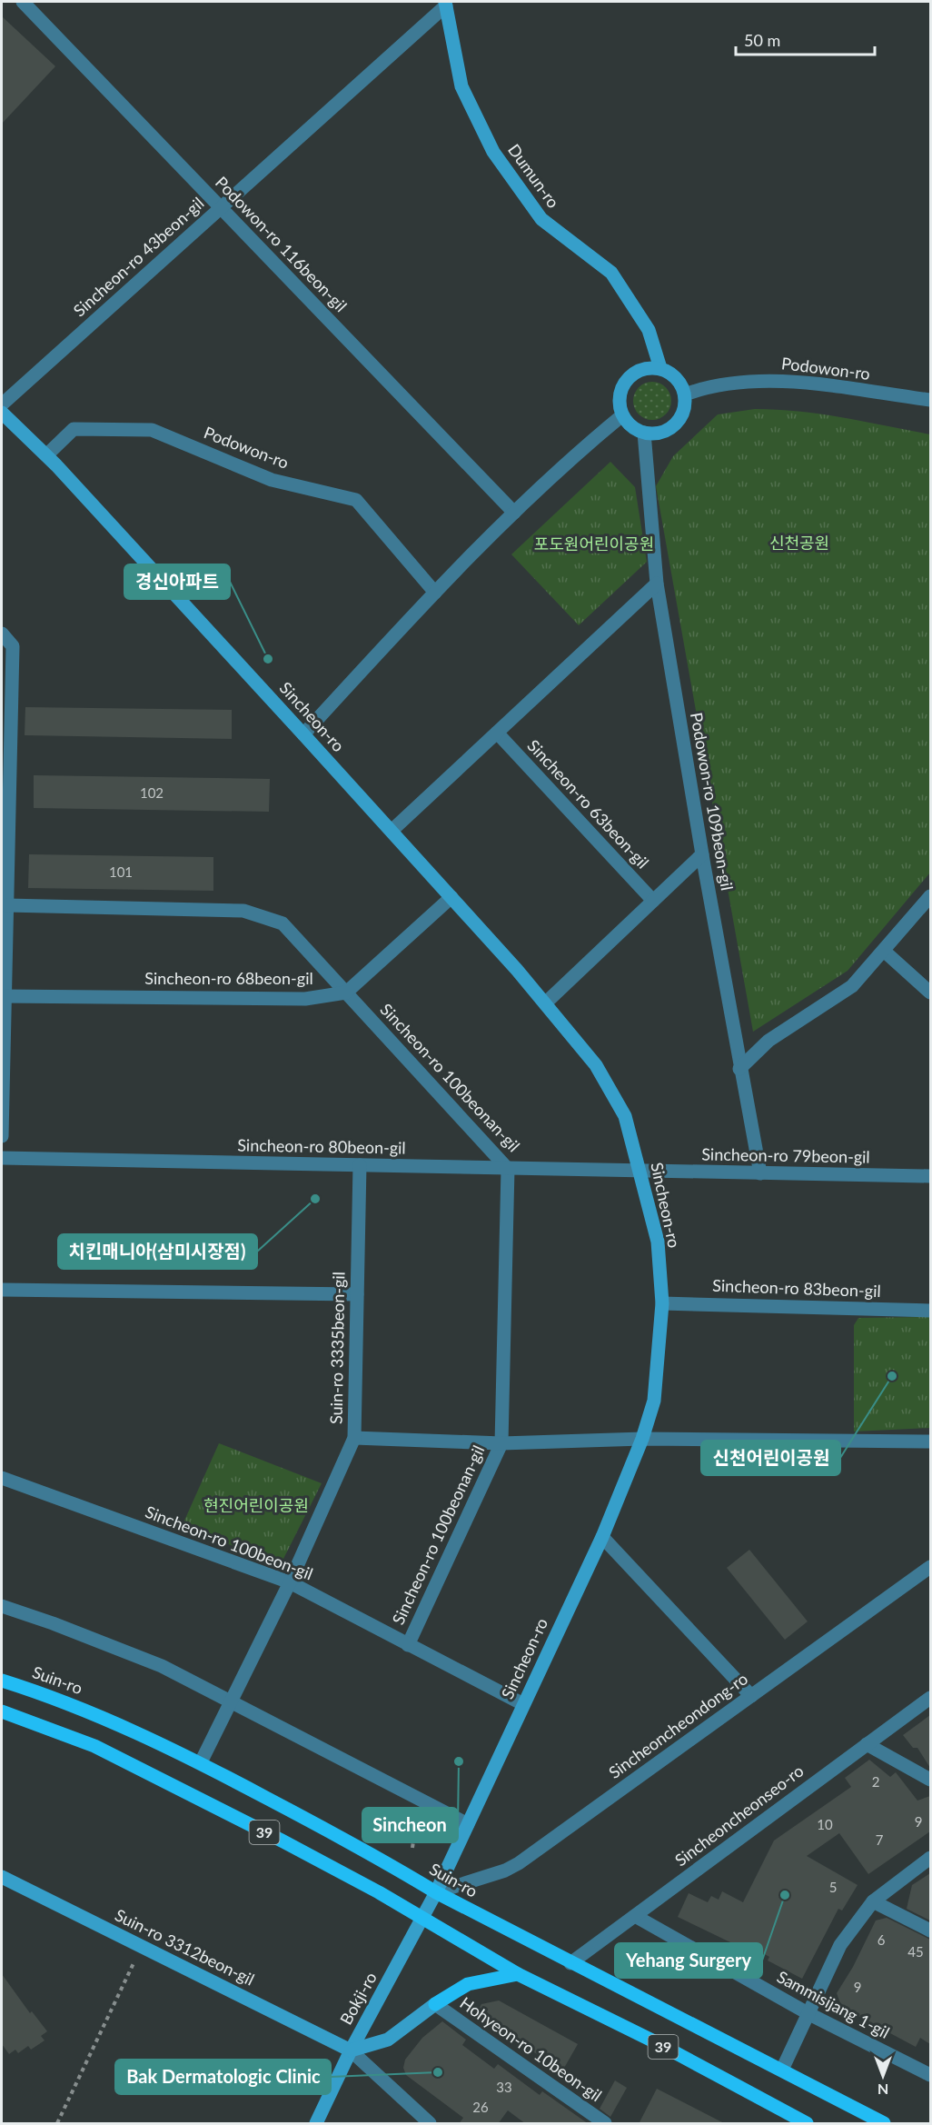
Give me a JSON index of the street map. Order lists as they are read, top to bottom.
{
  "streets": {
    "main road": ["Suin-ro", "39"],
    "street": [
      "Dumun-ro",
      "Podowon-ro 116beon-gil",
      "Sincheon-ro 43beon-gil",
      "Podowon-ro",
      "Sincheon-ro",
      "Podowon-ro 109beon-gil",
      "Sincheon-ro 63beon-gil",
      "Sincheon-ro 68beon-gil",
      "Sincheon-ro 100beonan-gil",
      "Sincheon-ro 80beon-gil",
      "Sincheon-ro 79beon-gil",
      "Sincheon-ro 83beon-gil",
      "Suin-ro 3335beon-gil",
      "Sincheon-ro 100beon-gil",
      "Sincheoncheondong-ro",
      "Sincheoncheonseo-ro",
      "Suin-ro 3312beon-gil",
      "Bokji-ro",
      "Sammisijang 1-gil",
      "Hohyeon-ro 10beon-gil"
    ]
  },
  "crossings": [
    ["Dumun-ro", "Sincheon-ro 43beon-gil"],
    ["Dumun-ro", "Podowon-ro"],
    ["Dumun-ro", "Podowon-ro 109beon-gil"],
    ["Podowon-ro 116beon-gil", "Sincheon-ro 43beon-gil"],
    ["Podowon-ro", "Sincheon-ro"],
    ["Podowon-ro", "Podowon-ro 109beon-gil"],
    ["Sincheon-ro", "Sincheon-ro 80beon-gil"],
    ["Sincheon-ro", "Sincheon-ro 79beon-gil"],
    ["Sincheon-ro", "Sincheon-ro 83beon-gil"],
    ["Sincheon-ro", "Sincheon-ro 100beon-gil"],
    ["Sincheon-ro", "Suin-ro"],
    ["Sincheon-ro", "Sincheoncheondong-ro"],
    ["Sincheon-ro", "Bokji-ro"],
    ["Podowon-ro 109beon-gil", "Sincheon-ro 79beon-gil"],
    ["Sincheon-ro 68beon-gil", "Sincheon-ro 100beonan-gil"],
    ["Sincheon-ro 100beonan-gil", "Sincheon-ro 80beon-gil"],
    ["Sincheon-ro 100beonan-gil", "Sincheon-ro 100beon-gil"],
    ["Sincheon-ro 80beon-gil", "Sincheon-ro 79beon-gil"],
    ["Sincheon-ro 80beon-gil", "Suin-ro 3335beon-gil"],
    ["Suin-ro 3335beon-gil", "Sincheon-ro 100beon-gil"],
    ["Suin-ro 3335beon-gil", "Suin-ro"],
    ["Suin-ro", "Sincheoncheondong-ro"],
    ["Suin-ro", "Sincheoncheonseo-ro"],
    ["Suin-ro", "Bokji-ro"],
    ["Sincheoncheondong-ro", "Bokji-ro"],
    ["Sincheoncheonseo-ro", "Sammisijang 1-gil"],
    ["39", "Bokji-ro"],
    ["Suin-ro 3312beon-gil", "Bokji-ro"]
  ],
  "parks": ["신천공원", "포도원어린이공원", "현진어린이공원"],
  "places": [
    "경신아파트",
    "치킨매니아(삼미시장점)",
    "신천어린이공원",
    "Sincheon",
    "Yehang Surgery",
    "Bak Dermatologic Clinic"
  ],
  "house_numbers": [
    "102",
    "101",
    "2",
    "9",
    "10",
    "7",
    "5",
    "6",
    "45",
    "9",
    "33",
    "26"
  ],
  "scale_bar": "50 m",
  "north": "bottom"
}
